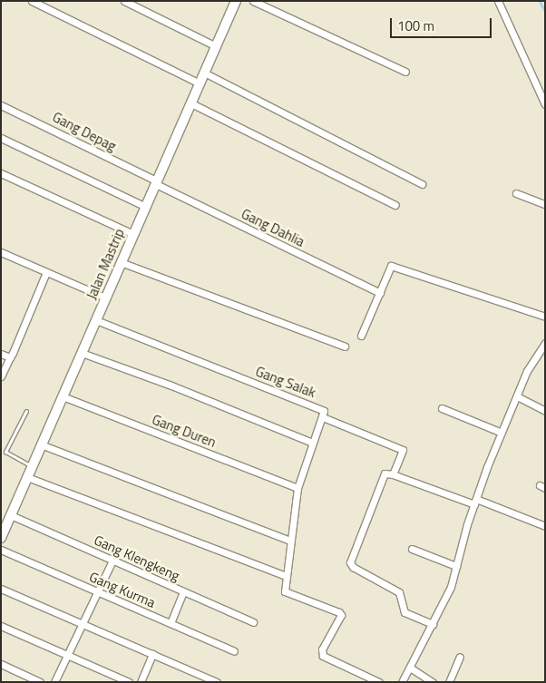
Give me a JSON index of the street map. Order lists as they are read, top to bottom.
{
  "streets": {
    "main road": ["Jalan Mastrip"],
    "street": [
      "Gang Depag",
      "Gang Dahlia",
      "Gang Salak",
      "Gang Duren",
      "Gang Klengkeng",
      "Gang Kurma"
    ]
  },
  "crossings": [
    ["Gang Depag", "Gang Dahlia"],
    ["Gang Depag", "Jalan Mastrip"],
    ["Gang Dahlia", "Jalan Mastrip"],
    ["Jalan Mastrip", "Gang Salak"],
    ["Jalan Mastrip", "Gang Duren"],
    ["Jalan Mastrip", "Gang Klengkeng"]
  ],
  "scale_bar": "100 m"
}
